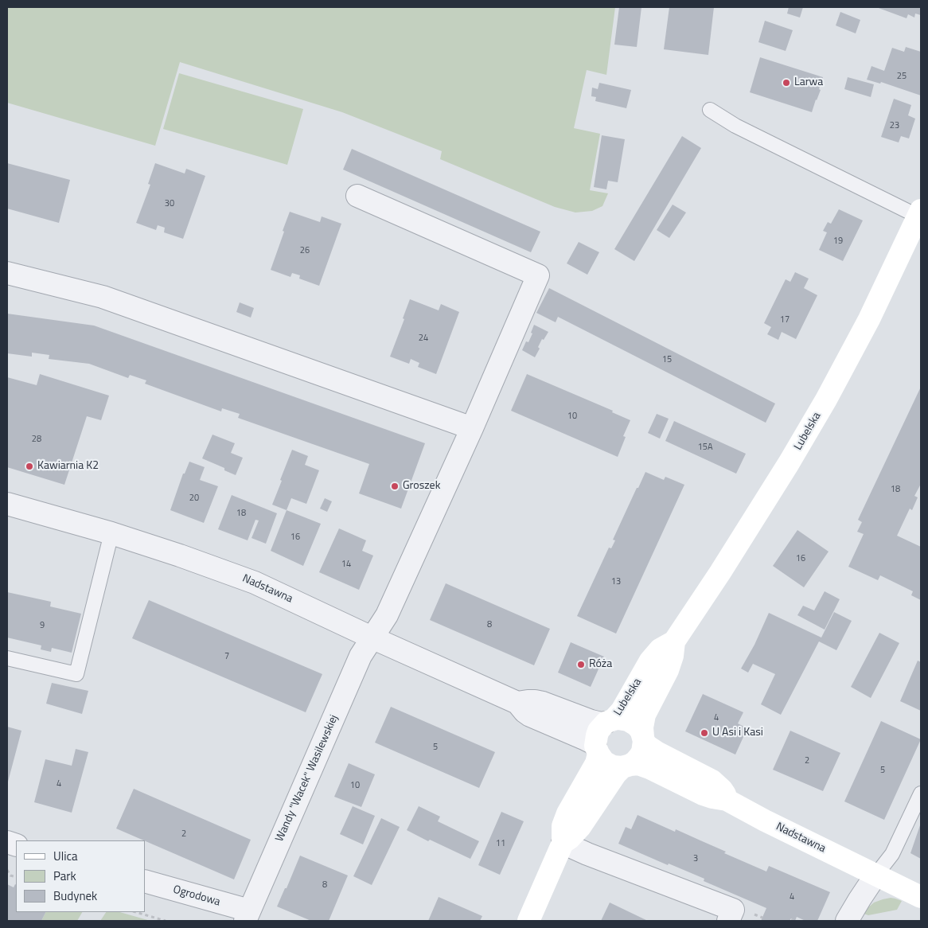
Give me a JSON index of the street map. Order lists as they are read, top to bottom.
{
  "streets": {
    "street": [
      "Lubelska",
      "Nadstawna",
      "Wandy \"Wacek\" Wasilewskiej",
      "Ogrodowa"
    ]
  },
  "crossings": [
    ["Lubelska", "Nadstawna"],
    ["Nadstawna", "Wandy \"Wacek\" Wasilewskiej"],
    ["Wandy \"Wacek\" Wasilewskiej", "Ogrodowa"]
  ],
  "places": [
    "Larwa",
    "Kawiarnia K2",
    "Groszek",
    "Róża",
    "U Asi i Kasi"
  ],
  "house_numbers": [
    "25",
    "23",
    "30",
    "19",
    "26",
    "17",
    "24",
    "15",
    "10",
    "28",
    "15A",
    "18",
    "20",
    "18",
    "16",
    "16",
    "14",
    "13",
    "8",
    "9",
    "7",
    "4",
    "5",
    "2",
    "5",
    "4",
    "10",
    "2",
    "11",
    "3",
    "8",
    "4"
  ],
  "legend": ["Ulica", "Park", "Budynek"]
}
